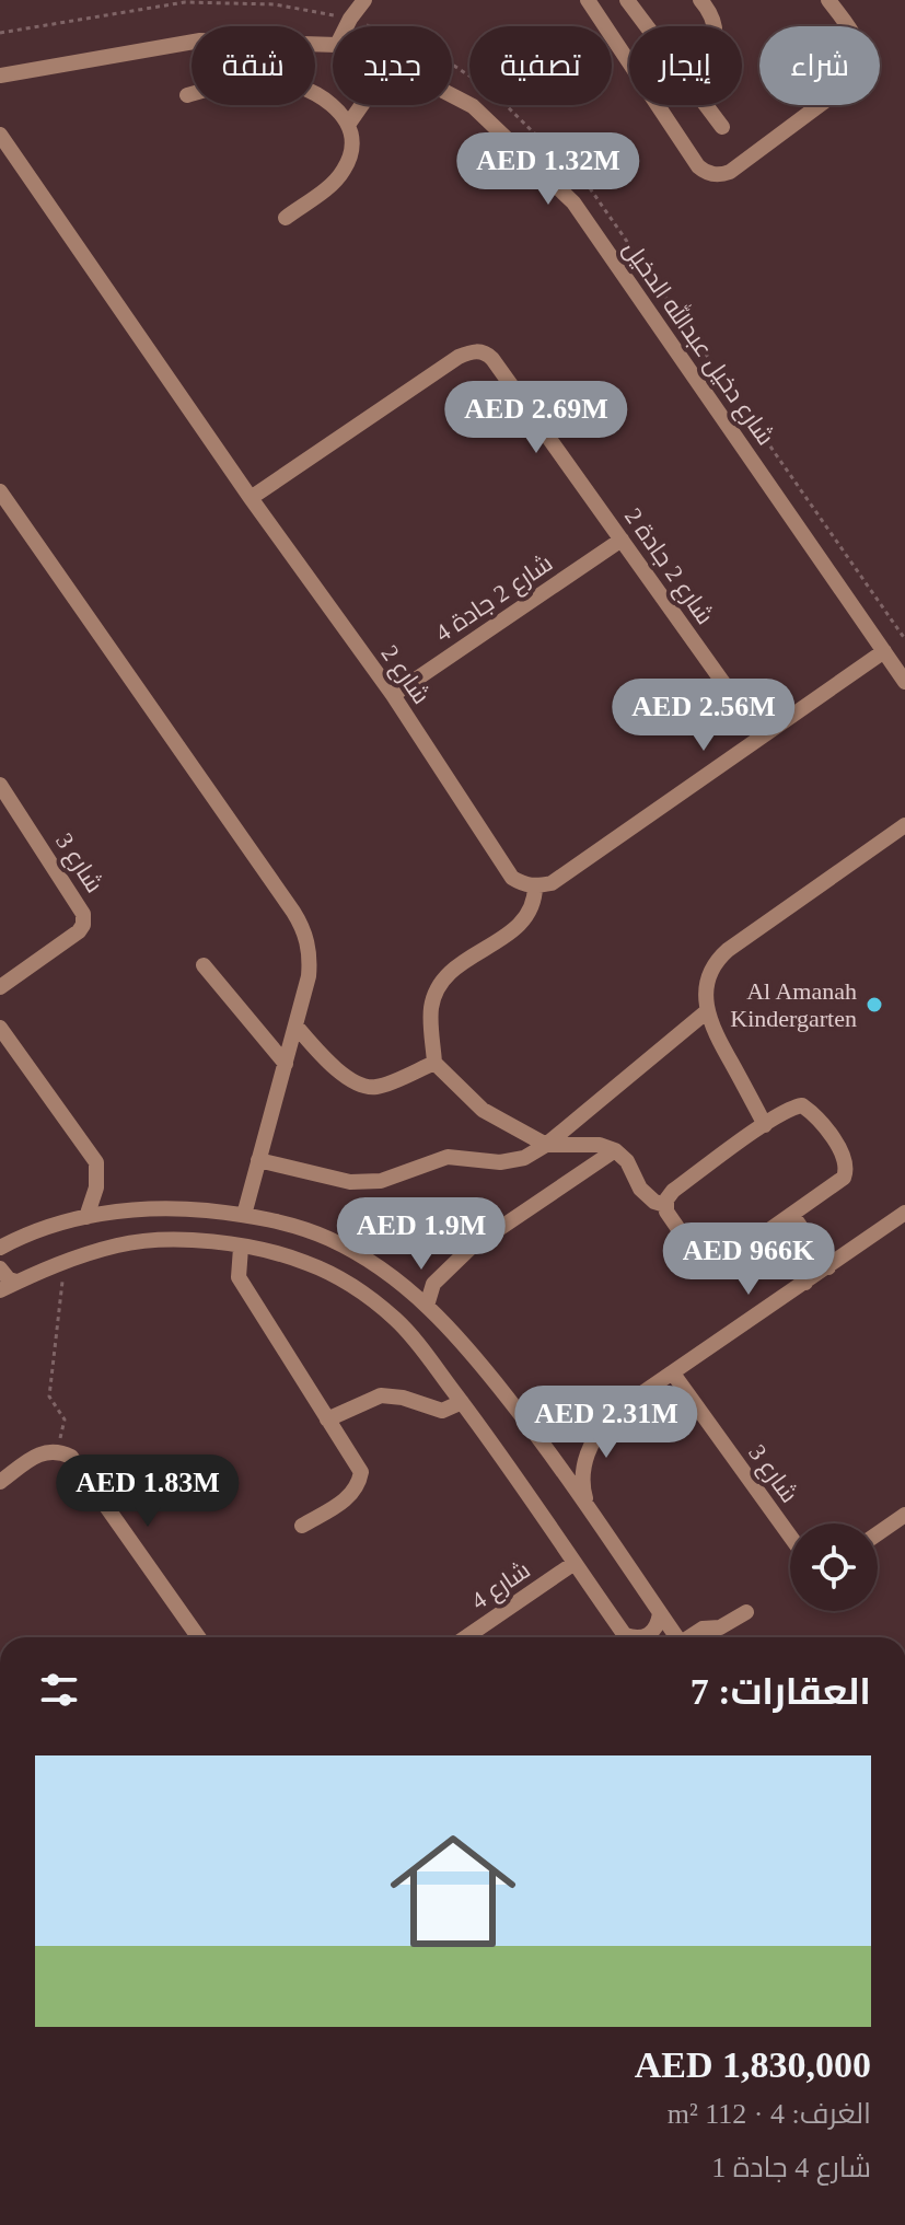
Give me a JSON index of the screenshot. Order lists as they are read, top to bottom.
{
  "streets": {
    "street": [
      "شارع دخيل عبدالله الدخيل",
      "شارع 2 جادة 2",
      "شارع 2 جادة 4",
      "شارع 2",
      "شارع 3",
      "شارع 4"
    ]
  },
  "crossings": [
    ["شارع 2 جادة 2", "شارع 2 جادة 4"],
    ["شارع 2 جادة 2", "شارع 2"],
    ["شارع 2 جادة 4", "شارع 2"]
  ],
  "places": ["Al Amanah Kindergarten"],
  "page": {
    "chip": [
      "شراء",
      "إيجار",
      "تصفية",
      "جديد",
      "شقة"
    ],
    "price": [
      "AED 1.32M",
      "AED 2.69M",
      "AED 2.56M",
      "AED 1.9M",
      "AED 966K",
      "AED 2.31M",
      "AED 1.83M"
    ],
    "heading": "العقارات: 7",
    "list": [
      {
        "name": "AED 1,830,000",
        "note": "الغرف: 4 · 112 m² · شارع 4 جادة 1"
      }
    ]
  }
}
